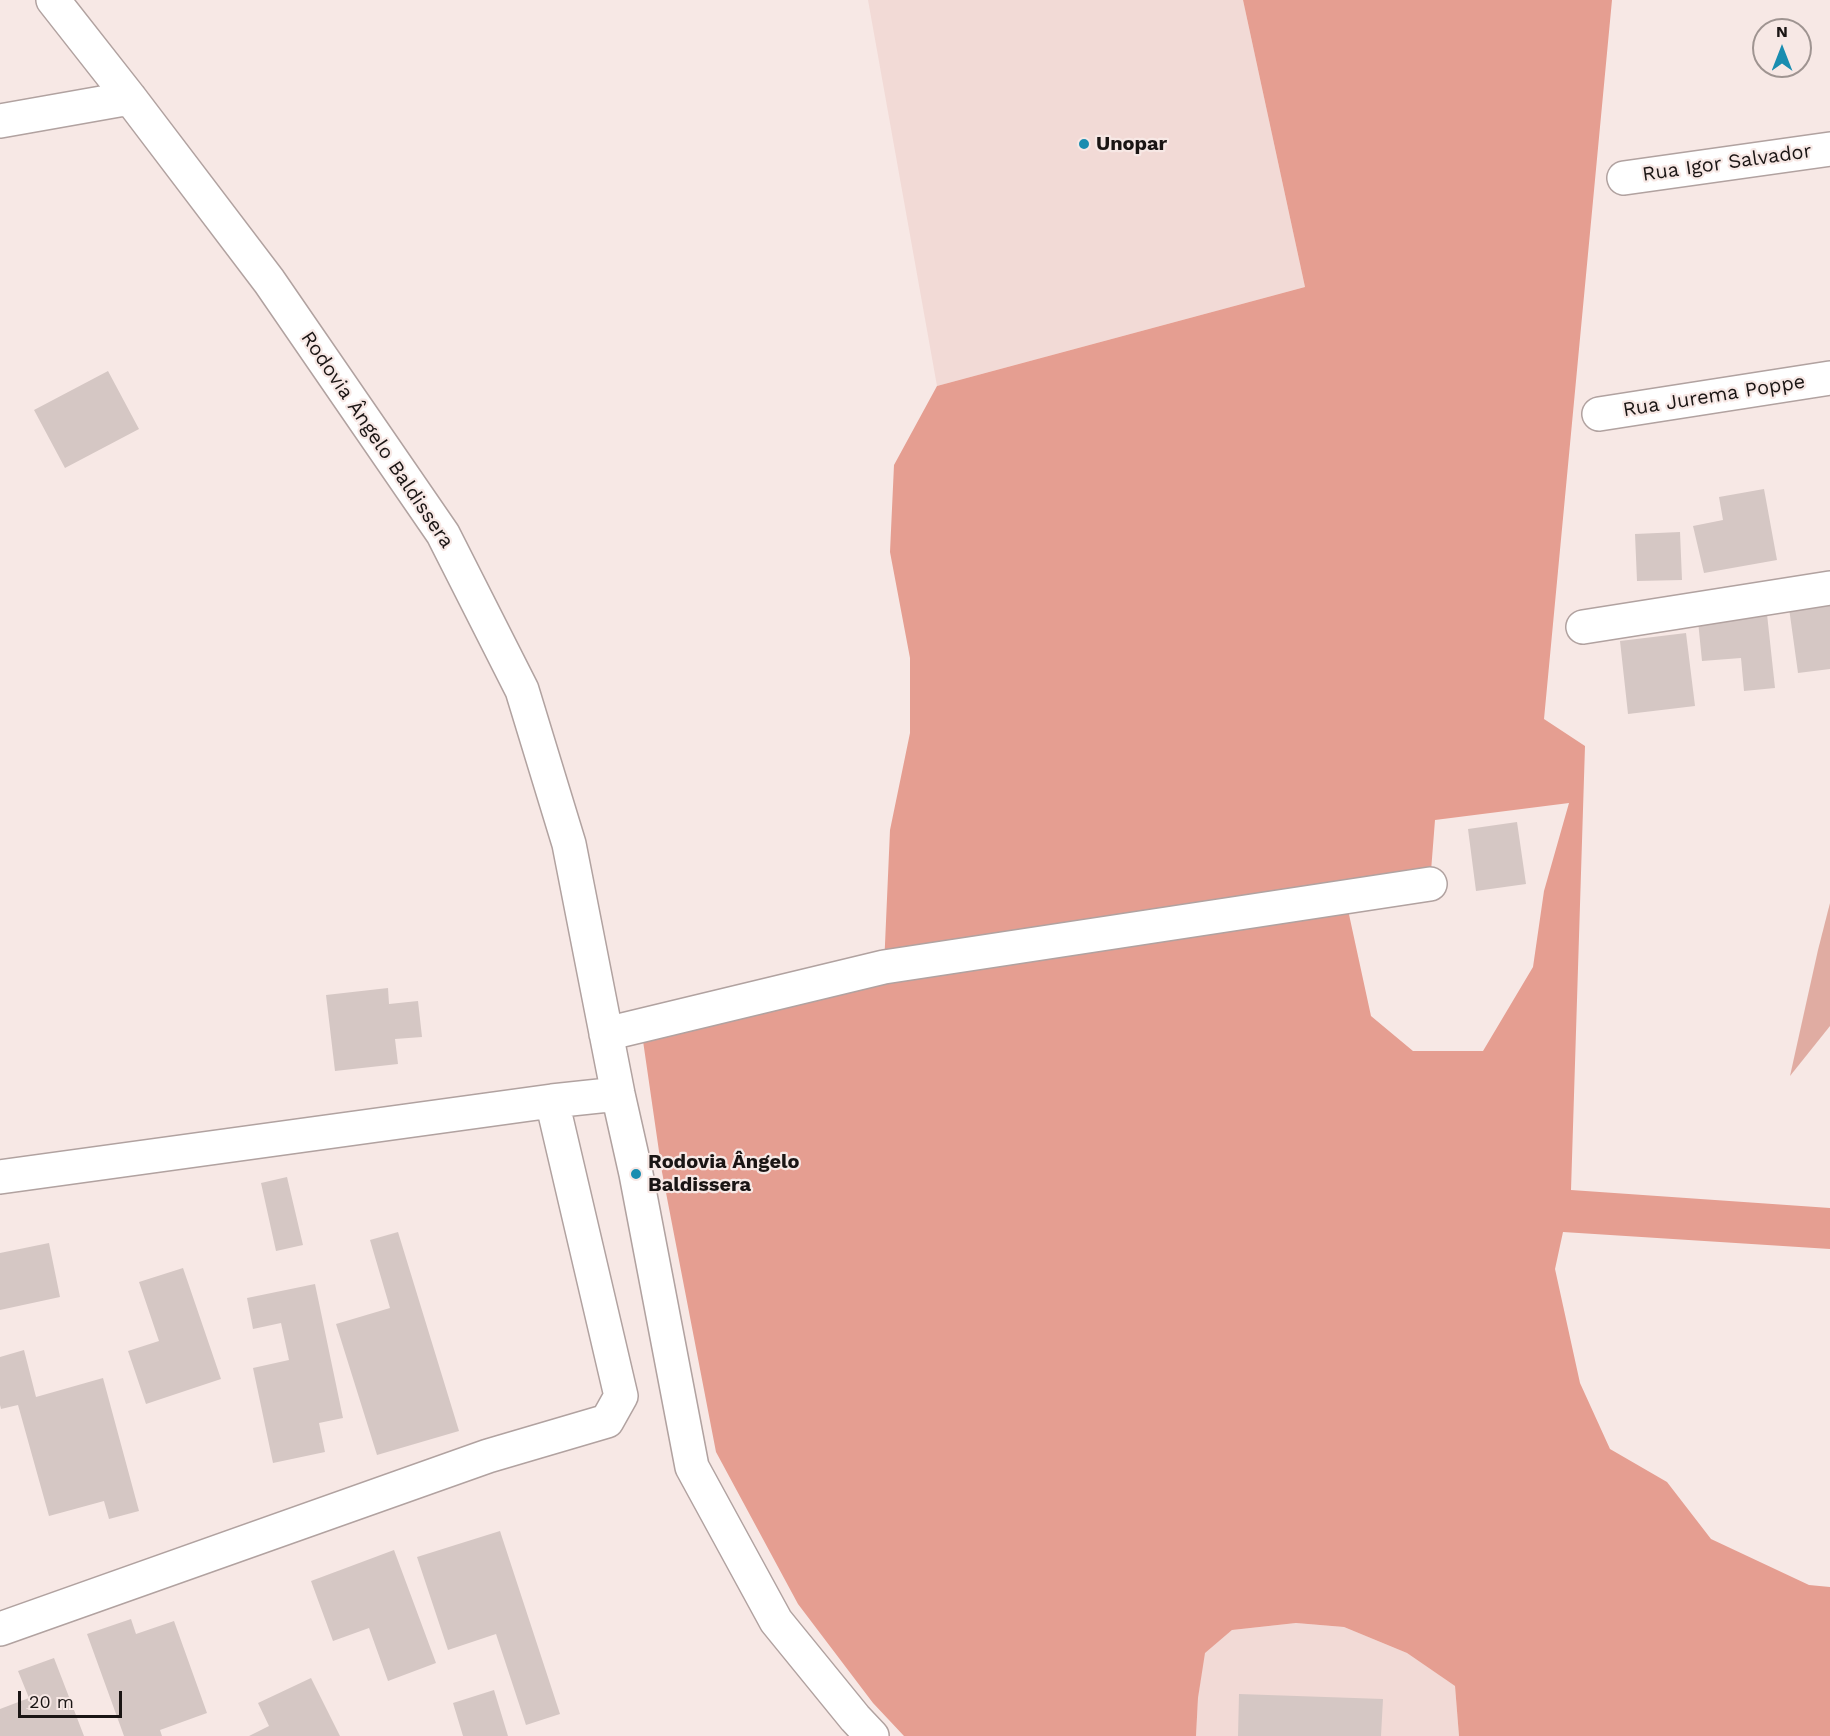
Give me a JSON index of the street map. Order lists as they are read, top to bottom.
{
  "streets": {
    "street": ["Rua Igor Salvador", "Rua Jurema Poppe", "Rodovia Ângelo Baldissera"]
  },
  "places": ["Unopar", "Rodovia Ângelo Baldissera"],
  "scale_bar": "20 m",
  "north": "top"
}
